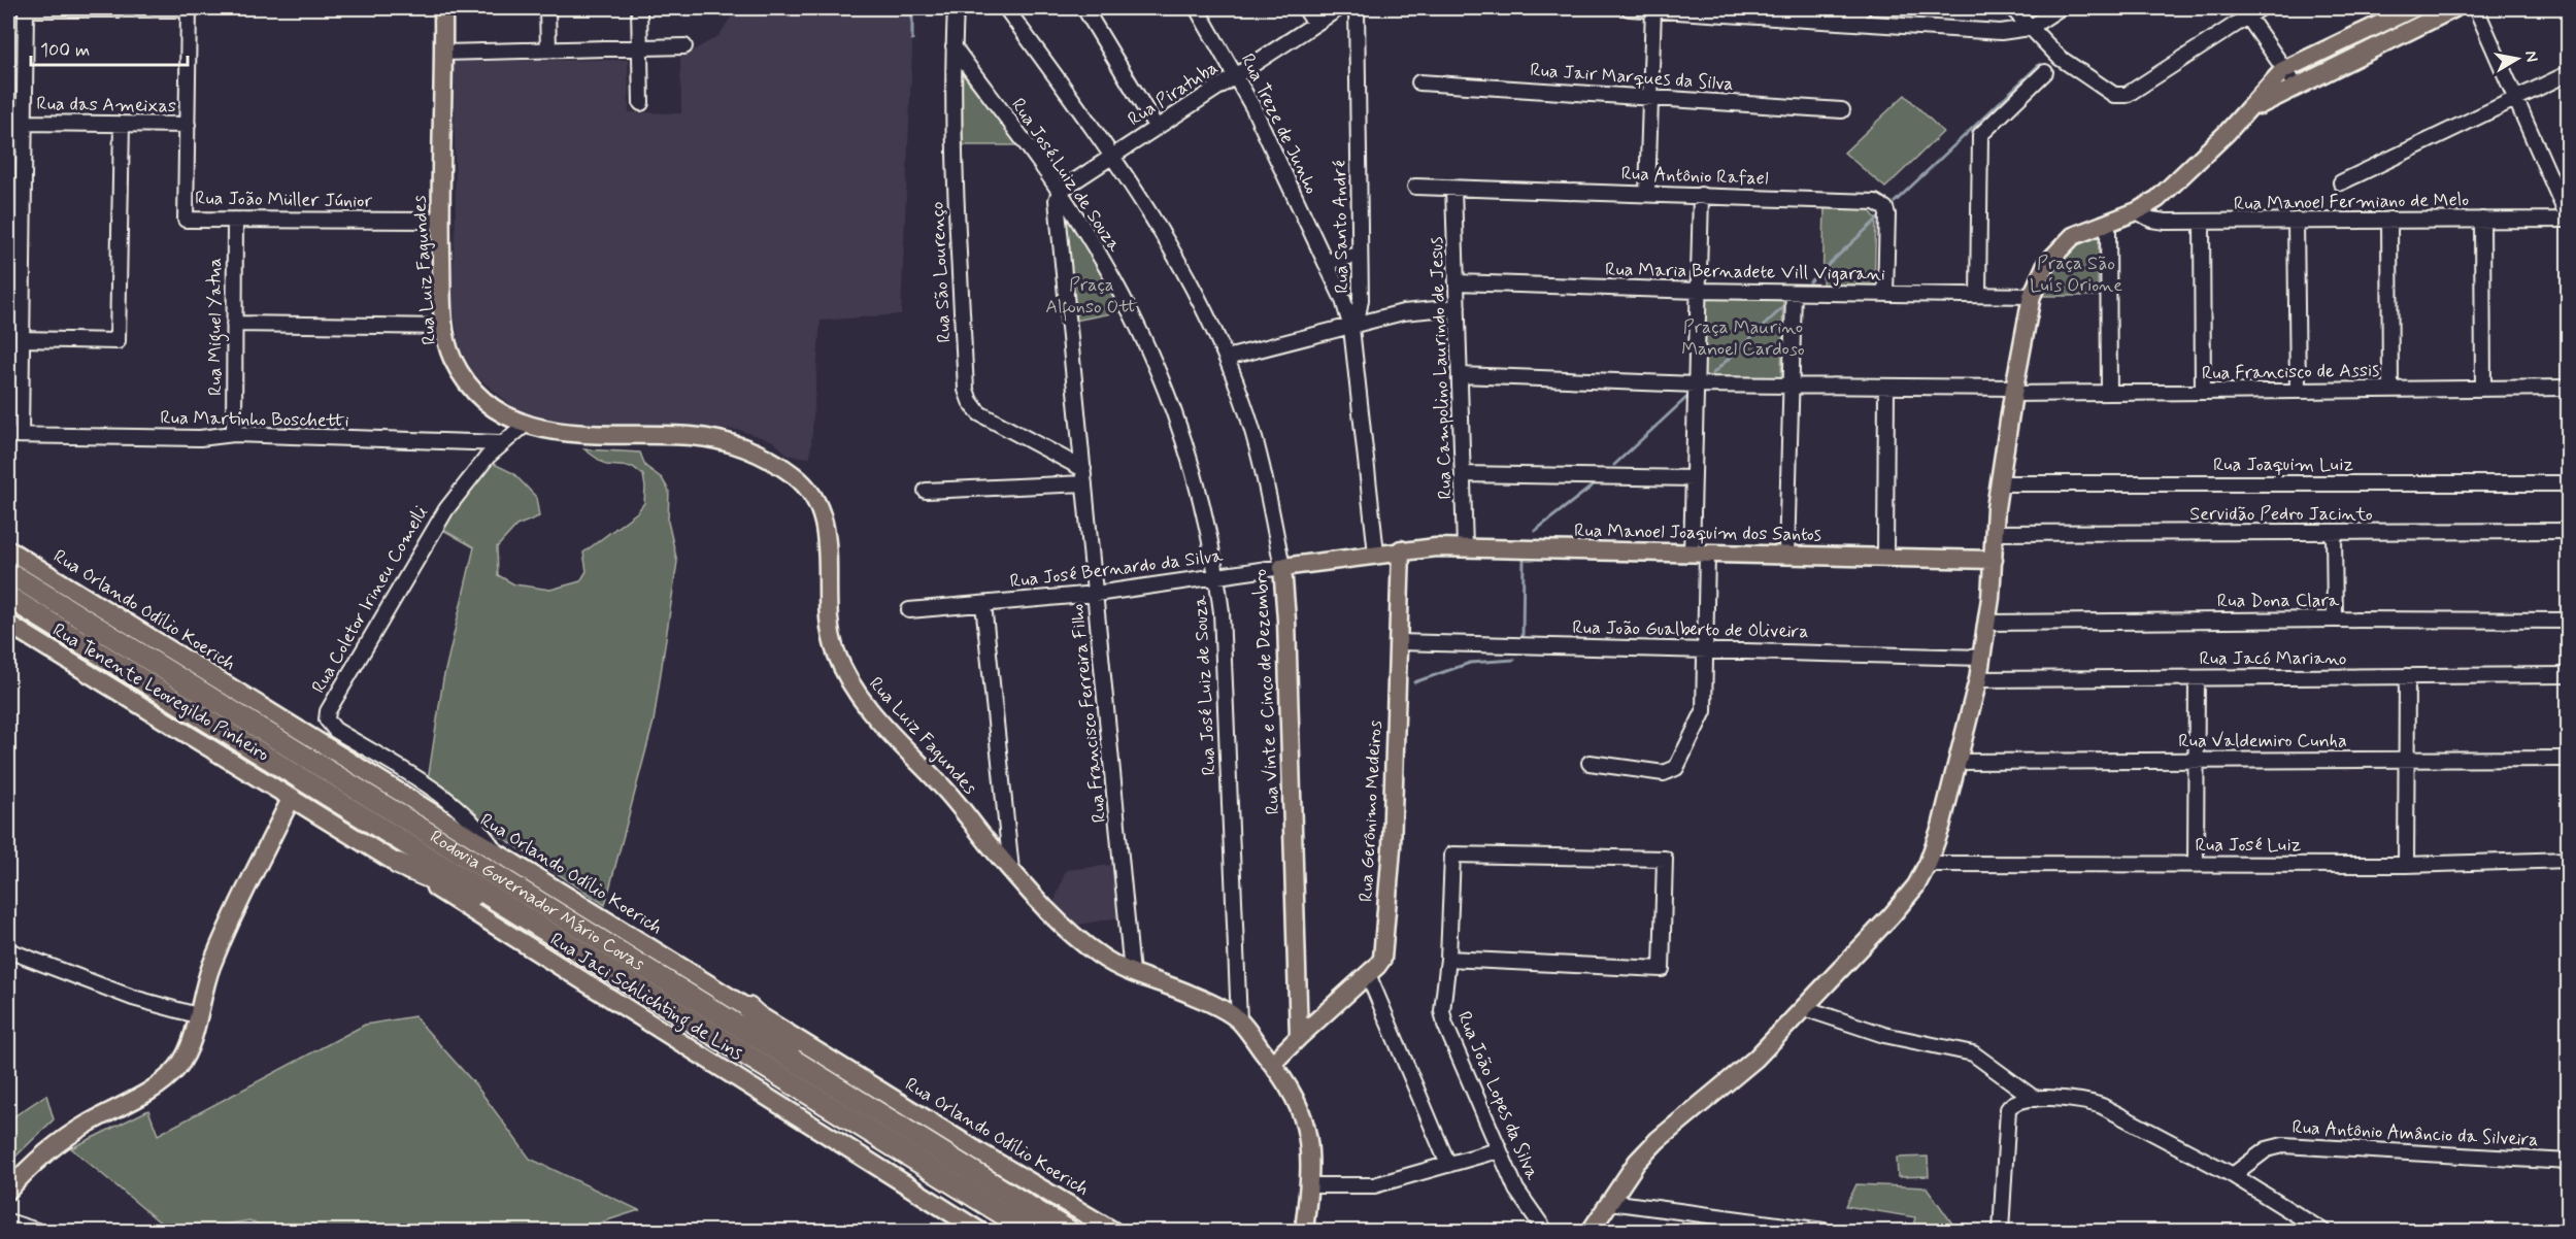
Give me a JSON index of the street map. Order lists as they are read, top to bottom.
{
  "streets": {
    "highway": ["Rodovia Governador Mário Covas"],
    "main road": [
      "Rua Luiz Fagundes",
      "Rua Manoel Joaquim dos Santos",
      "Rua José Bernardo da Silva",
      "Rua Orlando Odílio Koerich",
      "Rua Vinte e Cinco de Dezembro",
      "Rua Tenente Leovegildo Pinheiro",
      "Rua Gerônimo Medeiros",
      "Rua Jaci Schlichting de Lins"
    ],
    "street": [
      "Rua Jair Marques da Silva",
      "Rua Piratuba",
      "Rua das Ameixas",
      "Rua Treze de Junho",
      "Rua José Luiz de Souza",
      "Rua Antônio Rafael",
      "Rua João Müller Júnior",
      "Rua Manoel Fermiano de Melo",
      "Rua Santo André",
      "Rua São Lourenço",
      "Rua Maria Bernadete Vill Vigarani",
      "Rua Miguel Yatua",
      "Rua Campolino Laurindo de Jesus",
      "Rua Francisco de Assis",
      "Rua Martinho Boschetti",
      "Rua Joaquim Luiz",
      "Servidão Pedro Jacinto",
      "Rua Coletor Irineu Comelli",
      "Rua Dona Clara",
      "Rua João Gualberto de Oliveira",
      "Rua Jacó Mariano",
      "Rua Francisco Ferreira Filho",
      "Rua Valdemiro Cunha",
      "Rua José Luiz",
      "Rua João Lopes da Silva",
      "Rua Antônio Amâncio da Silveira"
    ]
  },
  "crossings": [
    ["Rua Piratuba", "Rua Treze de Junho"],
    ["Rua Piratuba", "Rua José Luiz de Souza"],
    ["Rua Piratuba", "Rua Vinte e Cinco de Dezembro"],
    ["Rua Piratuba", "Rua Francisco Ferreira Filho"],
    ["Rua das Ameixas", "Rua João Müller Júnior"],
    ["Rua Treze de Junho", "Rua Santo André"],
    ["Rua José Luiz de Souza", "Rua Luiz Fagundes"],
    ["Rua José Luiz de Souza", "Rua São Lourenço"],
    ["Rua José Luiz de Souza", "Rua José Bernardo da Silva"],
    ["Rua José Luiz de Souza", "Rua Francisco Ferreira Filho"],
    ["Rua Antônio Rafael", "Rua Maria Bernadete Vill Vigarani"],
    ["Rua Antônio Rafael", "Rua Campolino Laurindo de Jesus"],
    ["Rua João Müller Júnior", "Rua Luiz Fagundes"],
    ["Rua João Müller Júnior", "Rua Miguel Yatua"],
    ["Rua Santo André", "Rua José Bernardo da Silva"],
    ["Rua Luiz Fagundes", "Rua Coletor Irineu Comelli"],
    ["Rua Luiz Fagundes", "Rua Francisco Ferreira Filho"],
    ["Rua São Lourenço", "Rua Francisco Ferreira Filho"],
    ["Rua Maria Bernadete Vill Vigarani", "Rua Campolino Laurindo de Jesus"],
    ["Rua Miguel Yatua", "Rua Martinho Boschetti"],
    ["Rua Campolino Laurindo de Jesus", "Rua Francisco de Assis"],
    ["Rua Campolino Laurindo de Jesus", "Rua Manoel Joaquim dos Santos"],
    ["Rua Martinho Boschetti", "Rua Coletor Irineu Comelli"],
    ["Rua Manoel Joaquim dos Santos", "Rua José Bernardo da Silva"],
    ["Rua Manoel Joaquim dos Santos", "Rua Gerônimo Medeiros"],
    ["Rua José Bernardo da Silva", "Rua Vinte e Cinco de Dezembro"],
    ["Rua José Bernardo da Silva", "Rua Francisco Ferreira Filho"],
    ["Rua José Bernardo da Silva", "Rua Gerônimo Medeiros"],
    ["Rua Coletor Irineu Comelli", "Rua Orlando Odílio Koerich"],
    ["Rua João Gualberto de Oliveira", "Rua Gerônimo Medeiros"],
    ["Rua Vinte e Cinco de Dezembro", "Rua Gerônimo Medeiros"],
    ["Rua Tenente Leovegildo Pinheiro", "Rua Jaci Schlichting de Lins"]
  ],
  "parks": ["Praça São Luís Orione", "Praça Alfonso Ott", "Praça Maurino Manoel Cardoso"],
  "scale_bar": "100 m",
  "north": "right"
}
